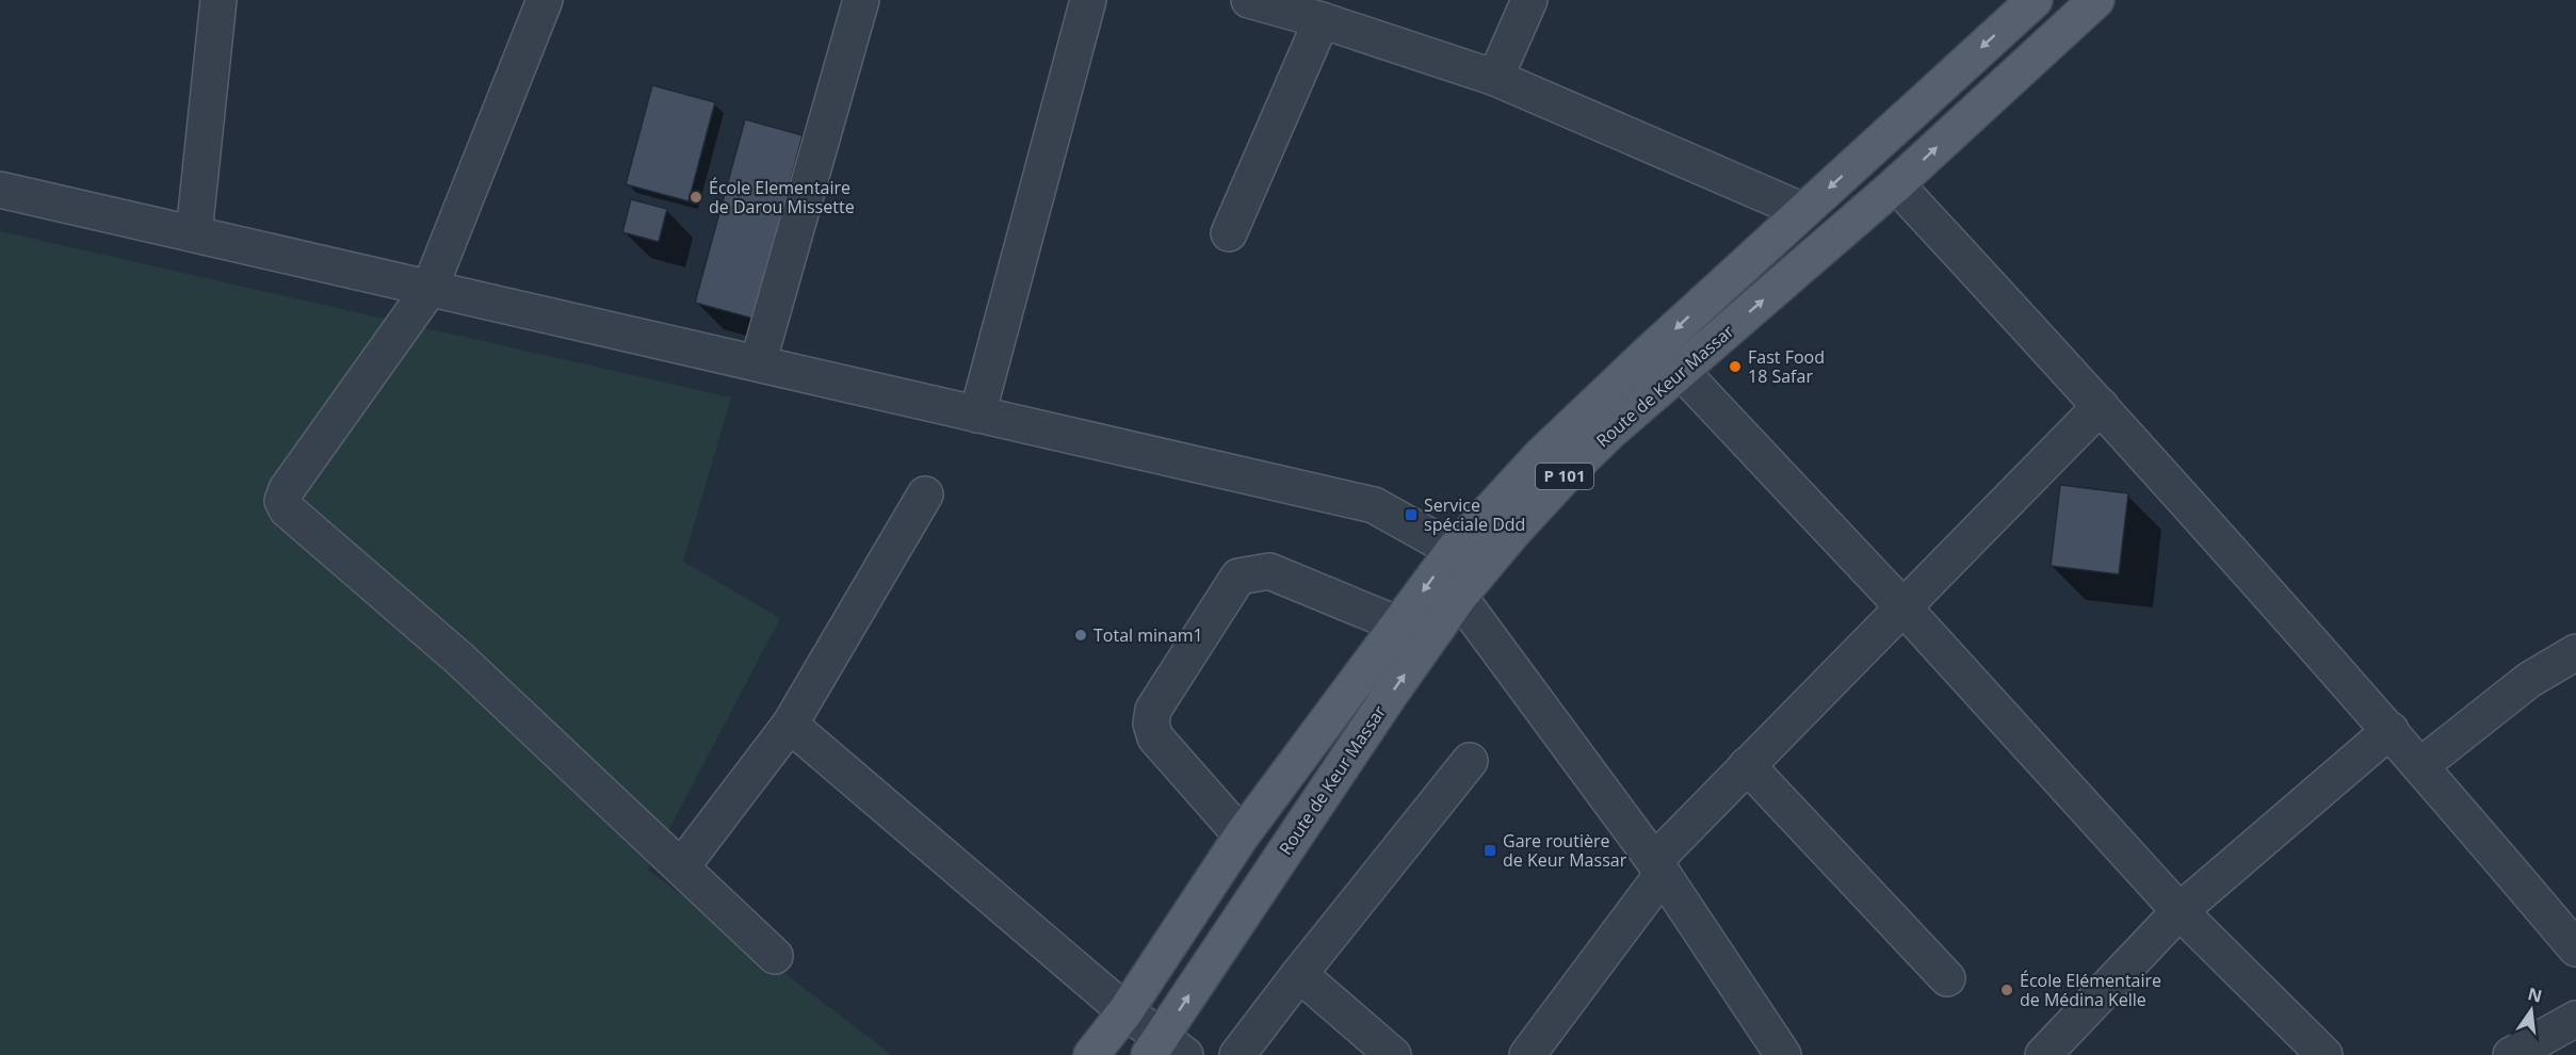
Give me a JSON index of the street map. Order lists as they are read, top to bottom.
{
  "streets": {
    "main road": ["Route de Keur Massar", "P 101"]
  },
  "places": {
    "other": [
      "École Elementaire de Darou Missette",
      "Fast Food 18 Safar",
      "Total minam1",
      "École Elémentaire de Médina Kelle"
    ],
    "transit": ["Service spéciale Ddd", "Gare routière de Keur Massar"]
  },
  "north": "top"
}
